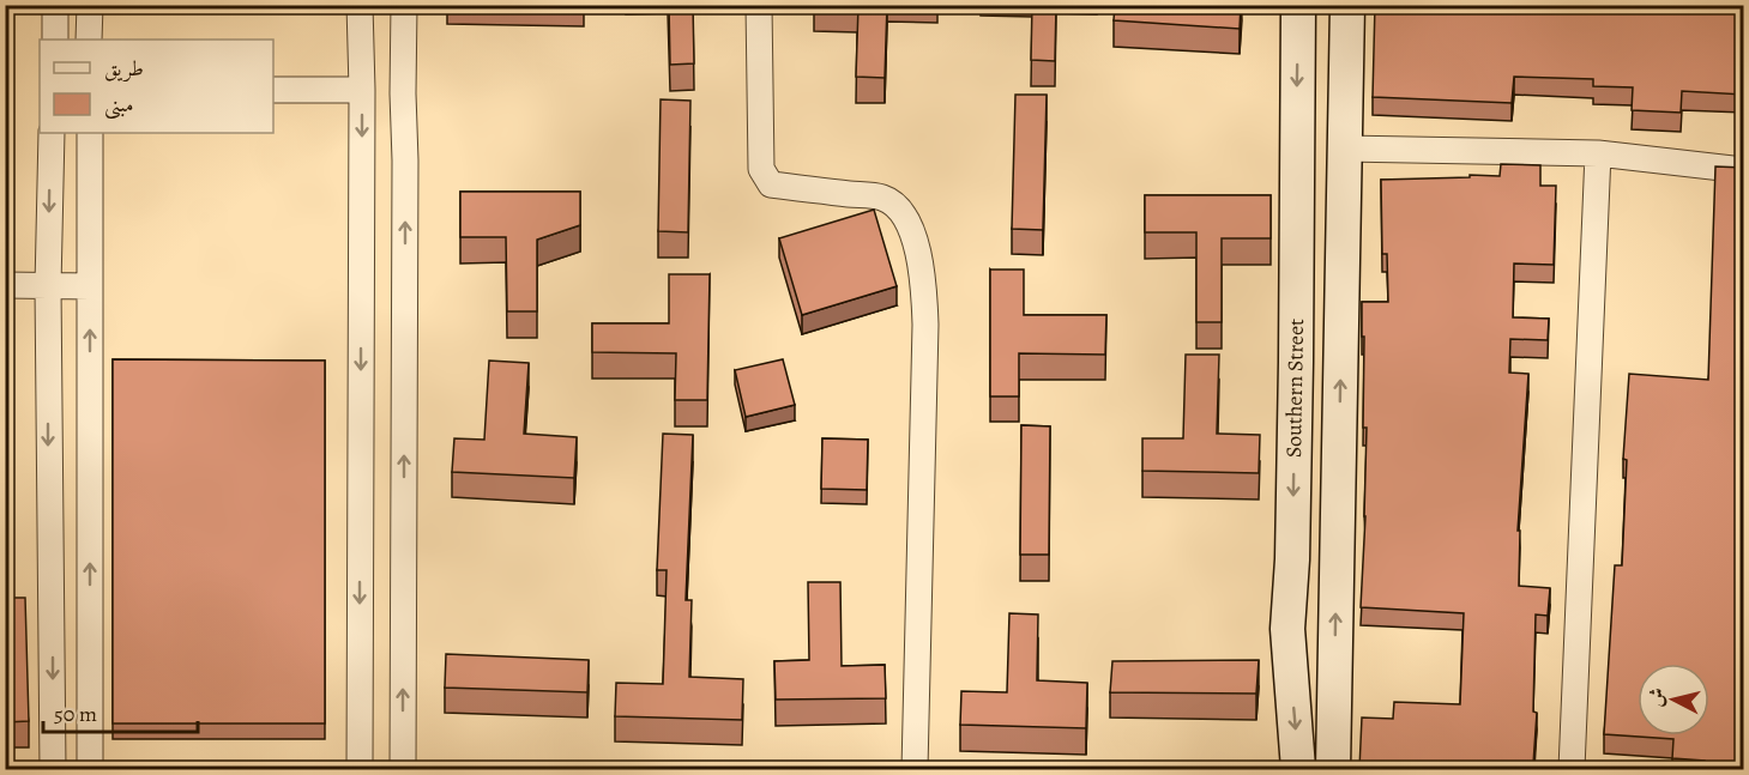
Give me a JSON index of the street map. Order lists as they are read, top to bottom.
{
  "streets": {
    "main road": ["Southern Street"]
  },
  "legend": ["طريق", "مبنى"],
  "scale_bar": "50 m",
  "north": "left"
}
